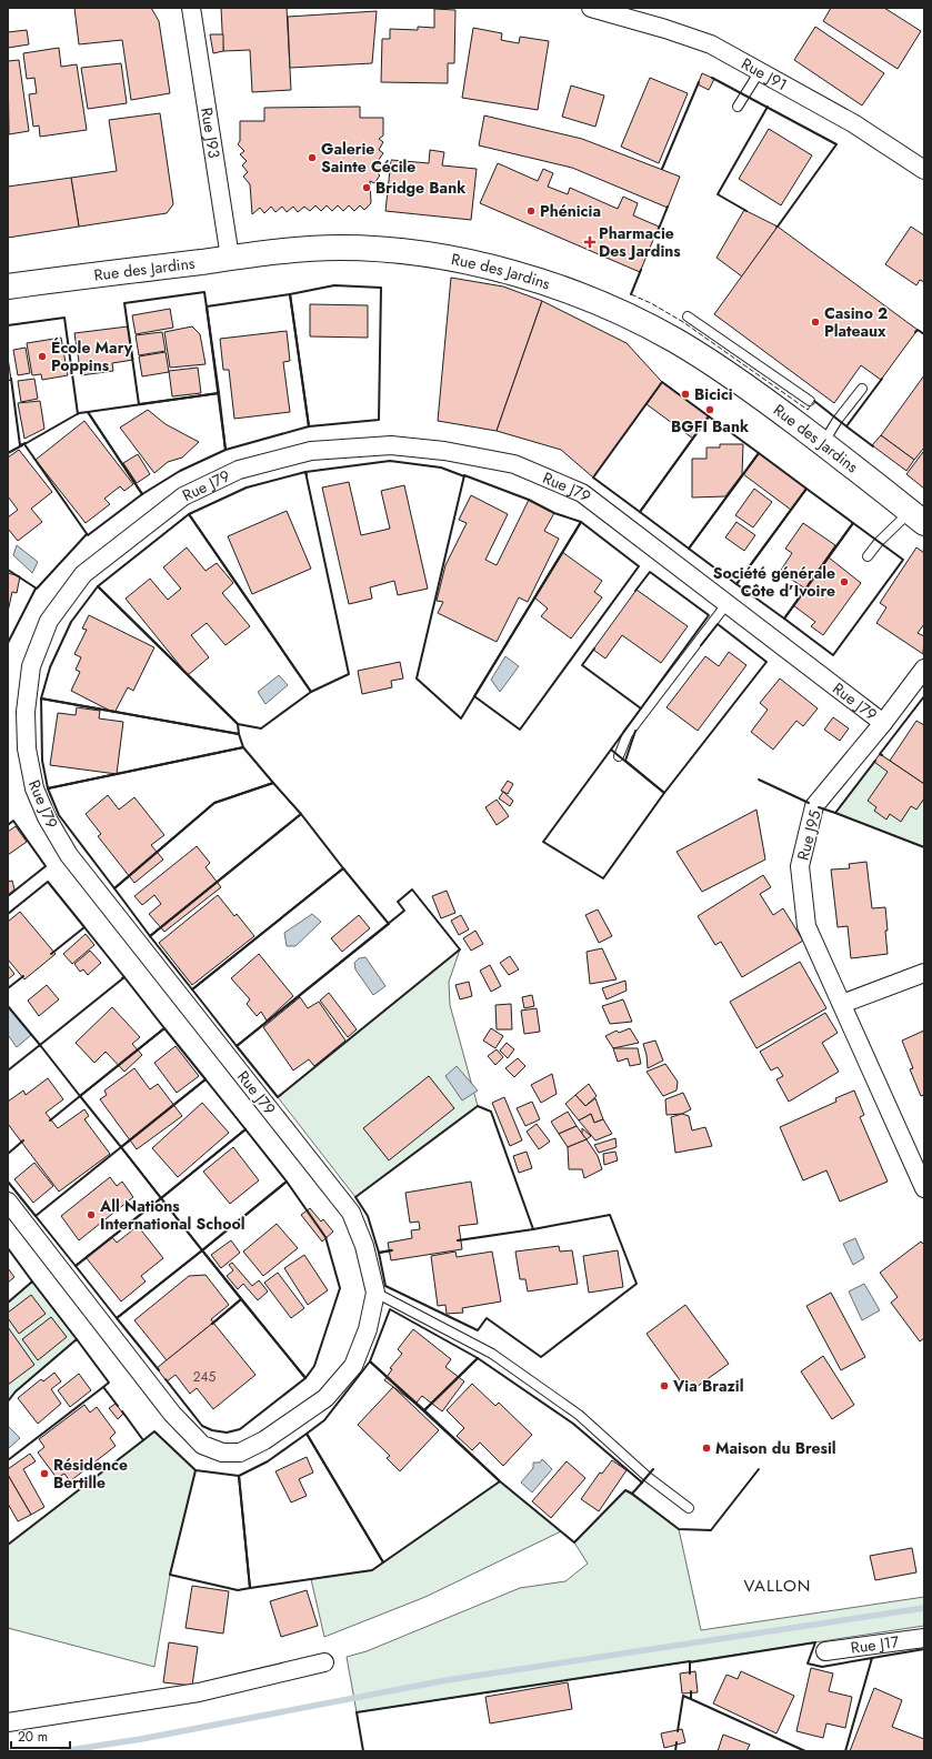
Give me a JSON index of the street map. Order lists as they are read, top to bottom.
{
  "streets": {
    "main road": ["Rue des Jardins"],
    "street": [
      "Rue J91",
      "Rue J93",
      "Rue J79",
      "Rue J95",
      "Rue J17"
    ]
  },
  "crossings": [
    ["Rue J93", "Rue des Jardins"],
    ["Rue J79", "Rue J95"]
  ],
  "districts": ["VALLON"],
  "places": {
    "other": [
      "Galerie Sainte Cécile",
      "Bridge Bank",
      "Phénicia",
      "Casino 2 Plateaux",
      "École Mary Poppins",
      "Bicici",
      "BGFI Bank",
      "Société générale Côte d’Ivoire",
      "All Nations International School",
      "Via Brazil",
      "Maison du Bresil",
      "Résidence Bertille"
    ],
    "health": ["Pharmacie Des Jardins"]
  },
  "house_numbers": ["245"],
  "scale_bar": "20 m"
}
